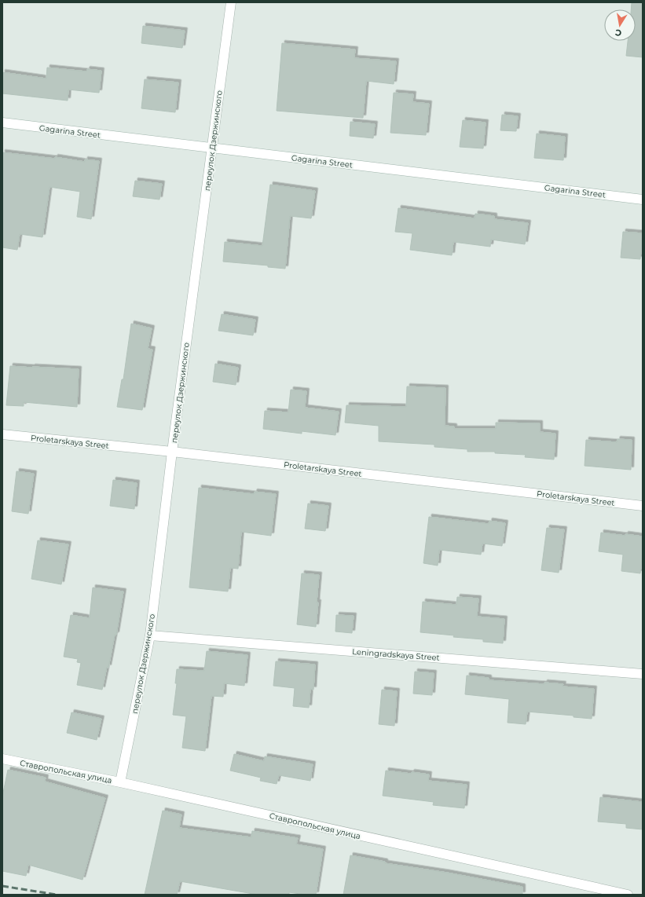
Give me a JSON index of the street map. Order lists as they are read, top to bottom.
{
  "streets": {
    "street": [
      "Gagarina Street",
      "переулок Дзержинского",
      "Proletarskaya Street",
      "Leningradskaya Street",
      "Ставропольская улица"
    ]
  },
  "crossings": [
    ["Gagarina Street", "переулок Дзержинского"],
    ["переулок Дзержинского", "Proletarskaya Street"],
    ["переулок Дзержинского", "Leningradskaya Street"],
    ["переулок Дзержинского", "Ставропольская улица"]
  ],
  "north": "bottom"
}
